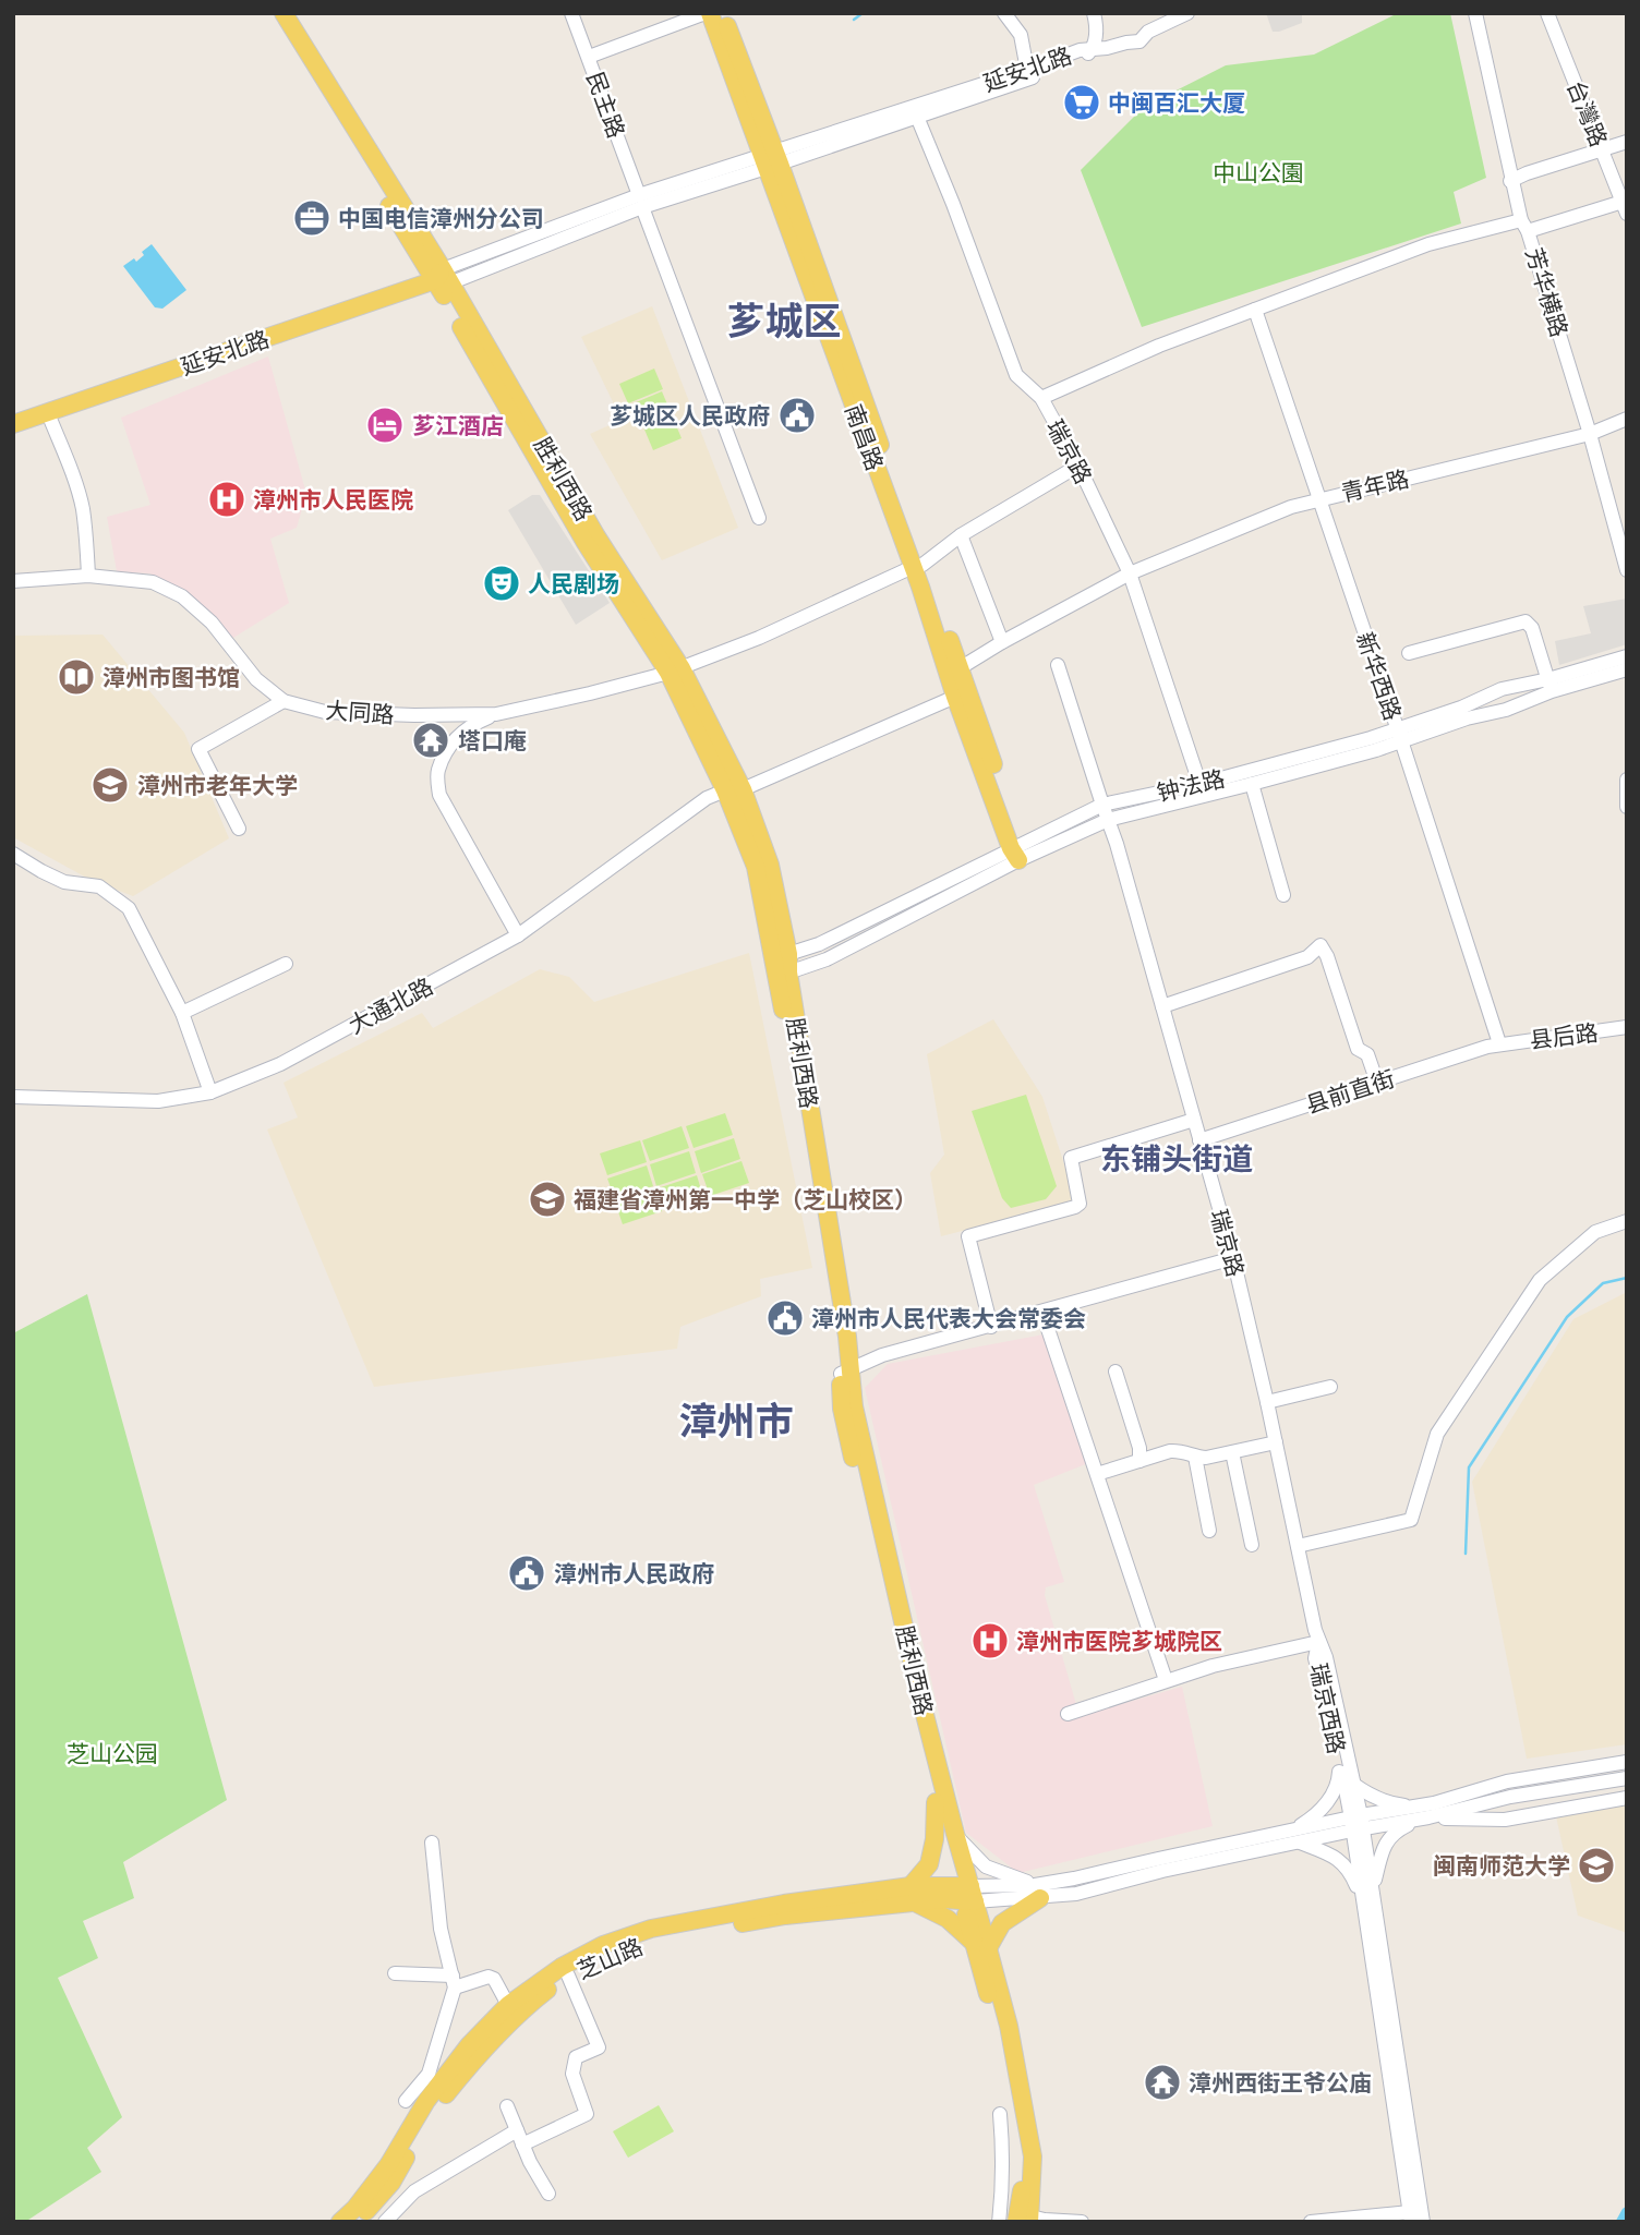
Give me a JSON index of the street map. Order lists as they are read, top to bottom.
{
  "streets": {
    "main road": [
      "延安北路",
      "南昌路",
      "胜利西路",
      "芝山路"
    ],
    "street": [
      "民主路",
      "台灣路",
      "芳华横路",
      "瑞京路",
      "青年路",
      "新华西路",
      "大同路",
      "钟法路",
      "大通北路",
      "县后路",
      "县前直街",
      "瑞京西路"
    ]
  },
  "crossings": [
    ["延安北路", "民主路"],
    ["延安北路", "南昌路"],
    ["延安北路", "瑞京路"],
    ["延安北路", "胜利西路"],
    ["芳华横路", "青年路"],
    ["南昌路", "青年路"],
    ["南昌路", "大同路"],
    ["南昌路", "钟法路"],
    ["南昌路", "大通北路"],
    ["瑞京路", "青年路"],
    ["瑞京路", "大同路"],
    ["瑞京路", "钟法路"],
    ["瑞京路", "县前直街"],
    ["瑞京路", "瑞京西路"],
    ["胜利西路", "大同路"],
    ["胜利西路", "钟法路"],
    ["胜利西路", "大通北路"],
    ["胜利西路", "芝山路"],
    ["青年路", "新华西路"],
    ["新华西路", "钟法路"],
    ["新华西路", "县后路"],
    ["新华西路", "县前直街"],
    ["县后路", "县前直街"]
  ],
  "districts": ["芗城区", "东铺头街道", "漳州市"],
  "parks": ["中山公園", "芝山公园"],
  "places": {
    "supermarket": ["中闽百汇大厦"],
    "office": ["中国电信漳州分公司"],
    "public building": ["芗城区人民政府", "漳州市人民代表大会常委会", "漳州市人民政府"],
    "hotel": ["芗江酒店"],
    "hospital": ["漳州市人民医院", "漳州市医院芗城院区"],
    "theatre": ["人民剧场"],
    "library": ["漳州市图书馆"],
    "temple": ["塔口庵", "漳州西街王爷公庙"],
    "school or university": ["漳州市老年大学", "福建省漳州第一中学（芝山校区）", "闽南师范大学"]
  }
}
